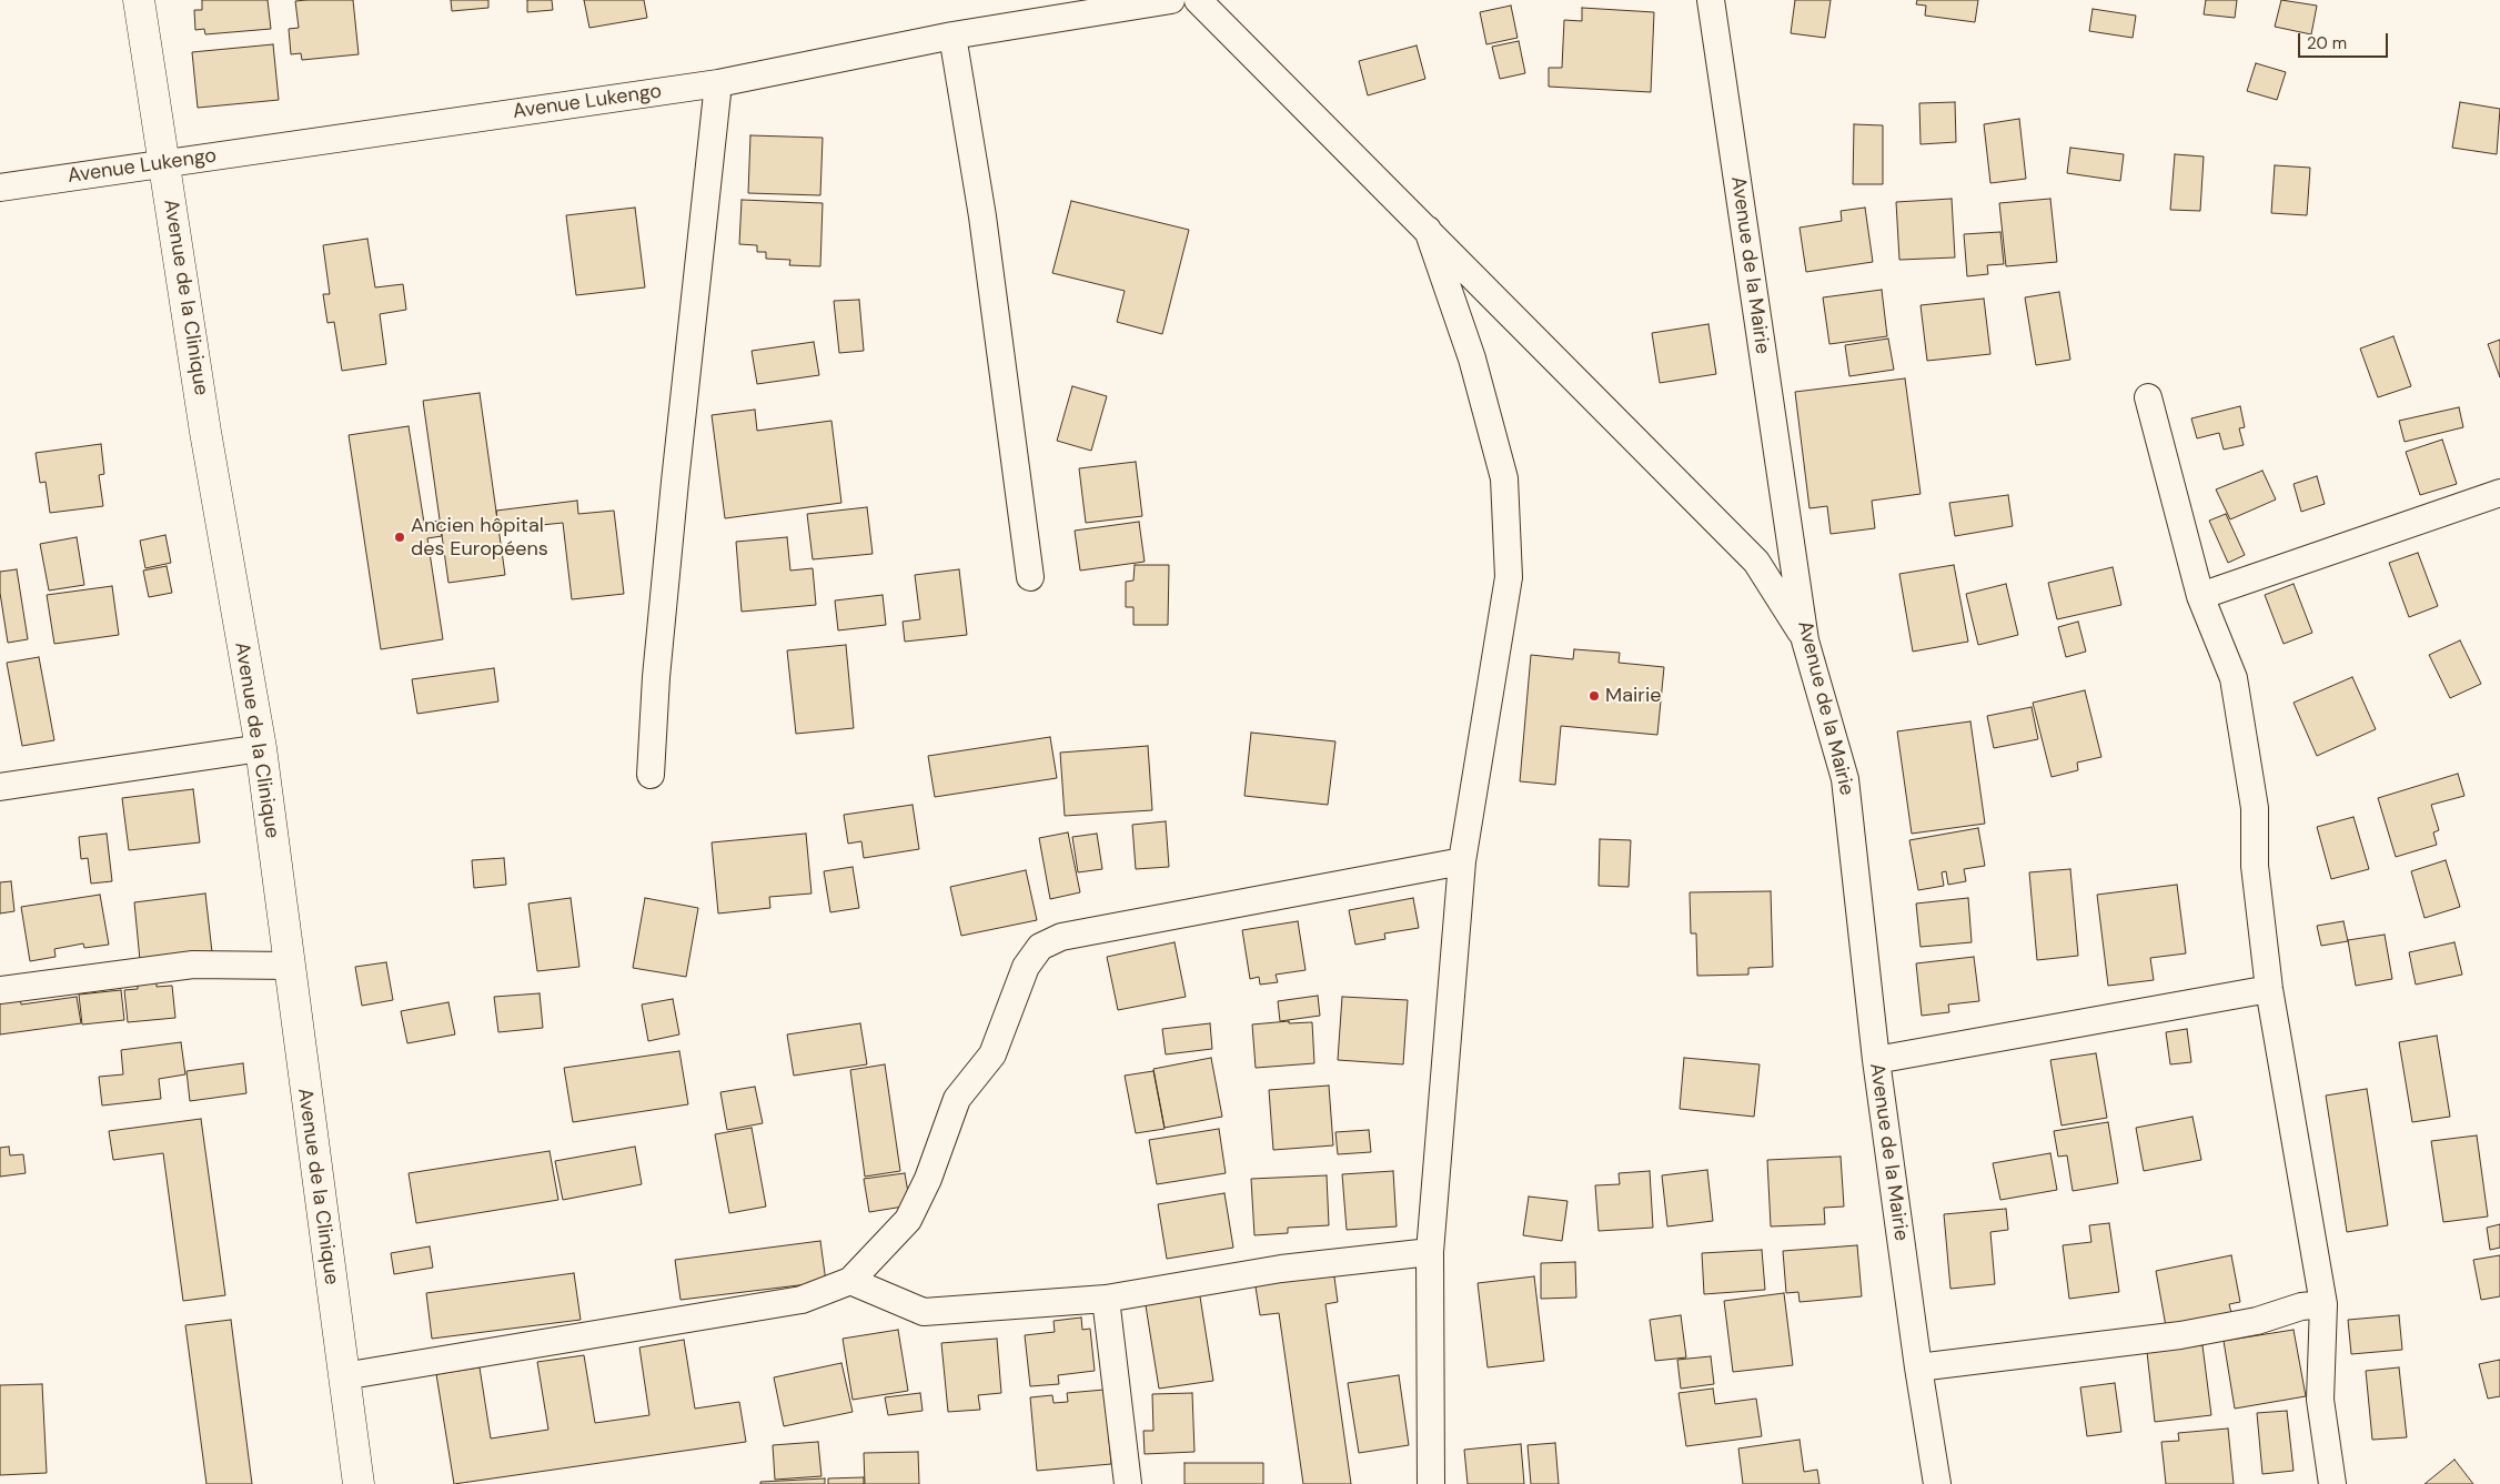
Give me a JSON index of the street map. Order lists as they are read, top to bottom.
{
  "streets": {
    "street": ["Avenue Lukengo", "Avenue de la Mairie", "Avenue de la Clinique"]
  },
  "crossings": [
    ["Avenue Lukengo", "Avenue de la Clinique"]
  ],
  "places": ["Ancien hôpital des Européens", "Mairie"],
  "scale_bar": "20 m"
}
